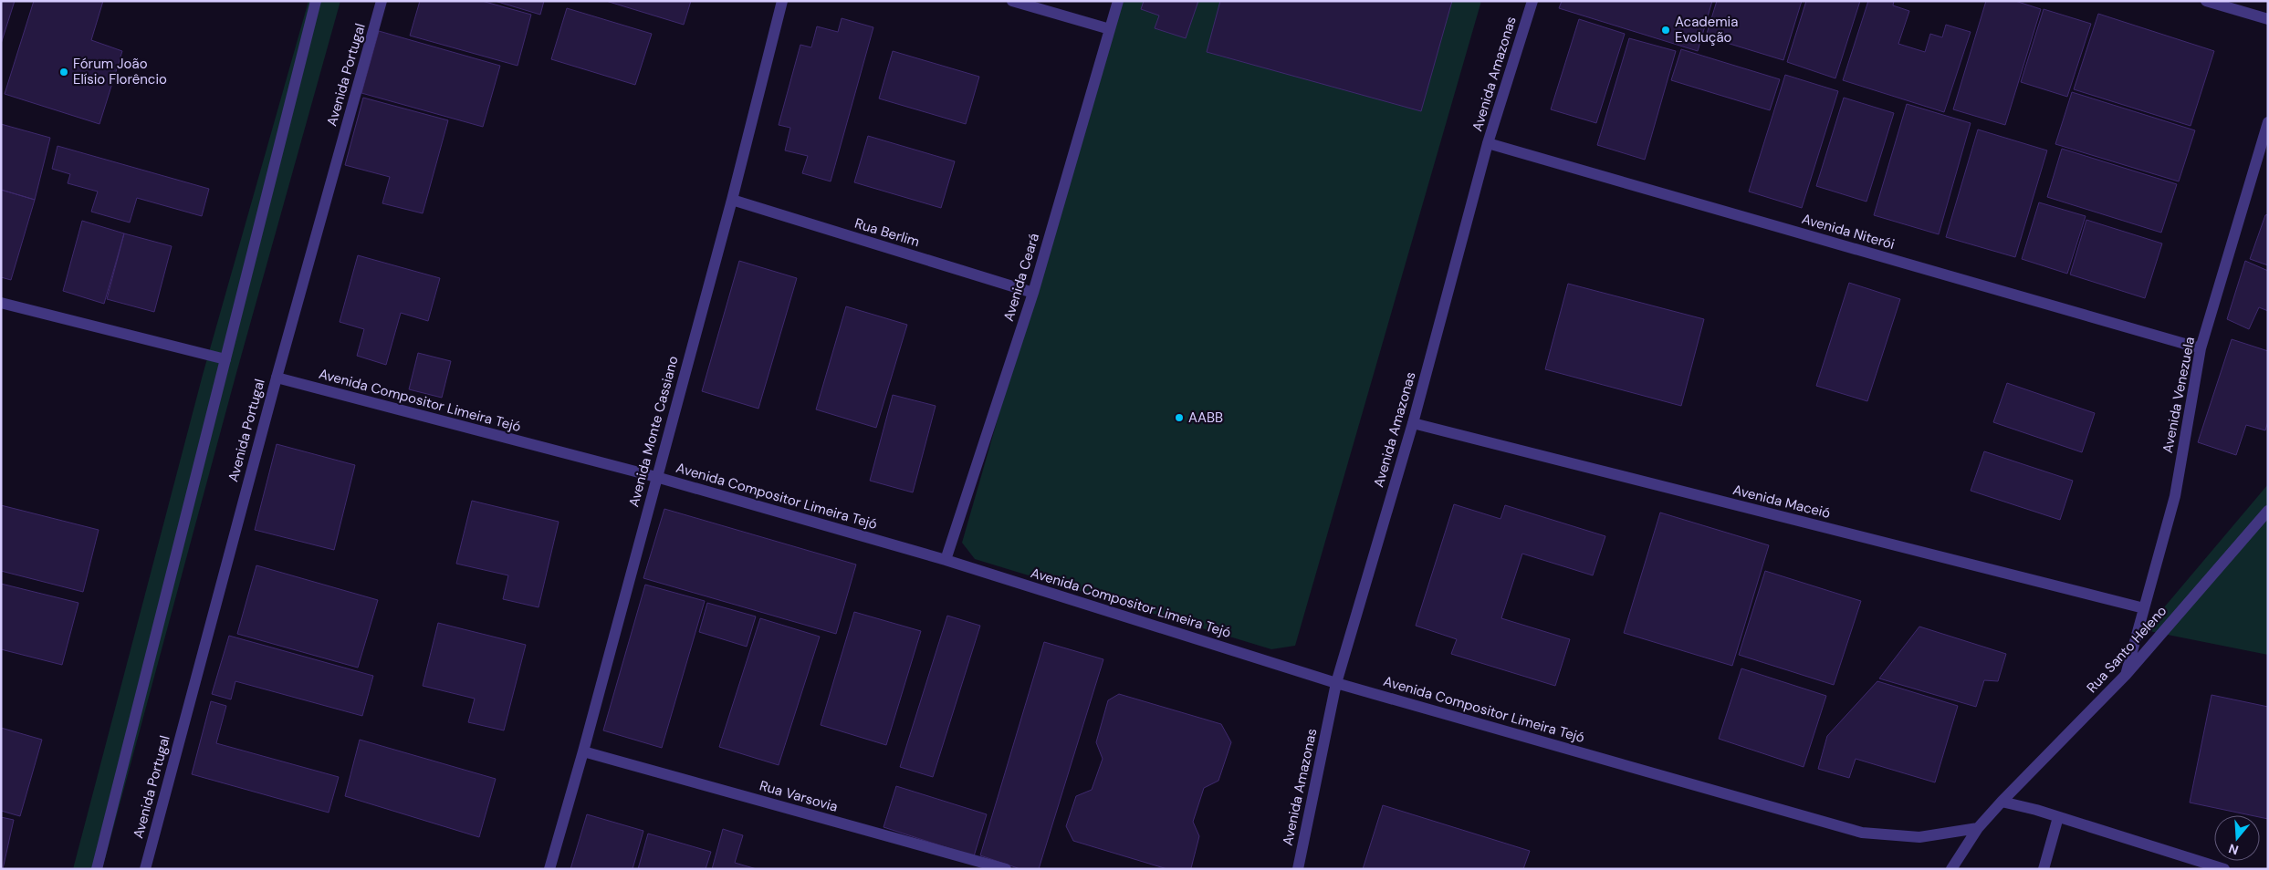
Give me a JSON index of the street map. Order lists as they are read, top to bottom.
{
  "streets": {
    "street": [
      "Avenida Amazonas",
      "Avenida Portugal",
      "Avenida Niterói",
      "Rua Berlim",
      "Avenida Ceará",
      "Avenida Venezuela",
      "Avenida Compositor Limeira Tejó",
      "Avenida Monte Cassiano",
      "Avenida Maceió",
      "Rua Santo Heleno",
      "Rua Varsovia"
    ]
  },
  "crossings": [
    ["Avenida Amazonas", "Avenida Niterói"],
    ["Avenida Amazonas", "Avenida Compositor Limeira Tejó"],
    ["Avenida Amazonas", "Avenida Maceió"],
    ["Avenida Portugal", "Avenida Compositor Limeira Tejó"],
    ["Avenida Niterói", "Avenida Venezuela"],
    ["Rua Berlim", "Avenida Ceará"],
    ["Rua Berlim", "Avenida Monte Cassiano"],
    ["Avenida Ceará", "Avenida Compositor Limeira Tejó"],
    ["Avenida Venezuela", "Avenida Maceió"],
    ["Avenida Venezuela", "Rua Santo Heleno"],
    ["Avenida Compositor Limeira Tejó", "Avenida Monte Cassiano"],
    ["Avenida Compositor Limeira Tejó", "Rua Santo Heleno"],
    ["Avenida Monte Cassiano", "Rua Varsovia"]
  ],
  "places": ["Academia Evolução", "Fórum João Elísio Florêncio", "AABB"],
  "north": "bottom"
}
